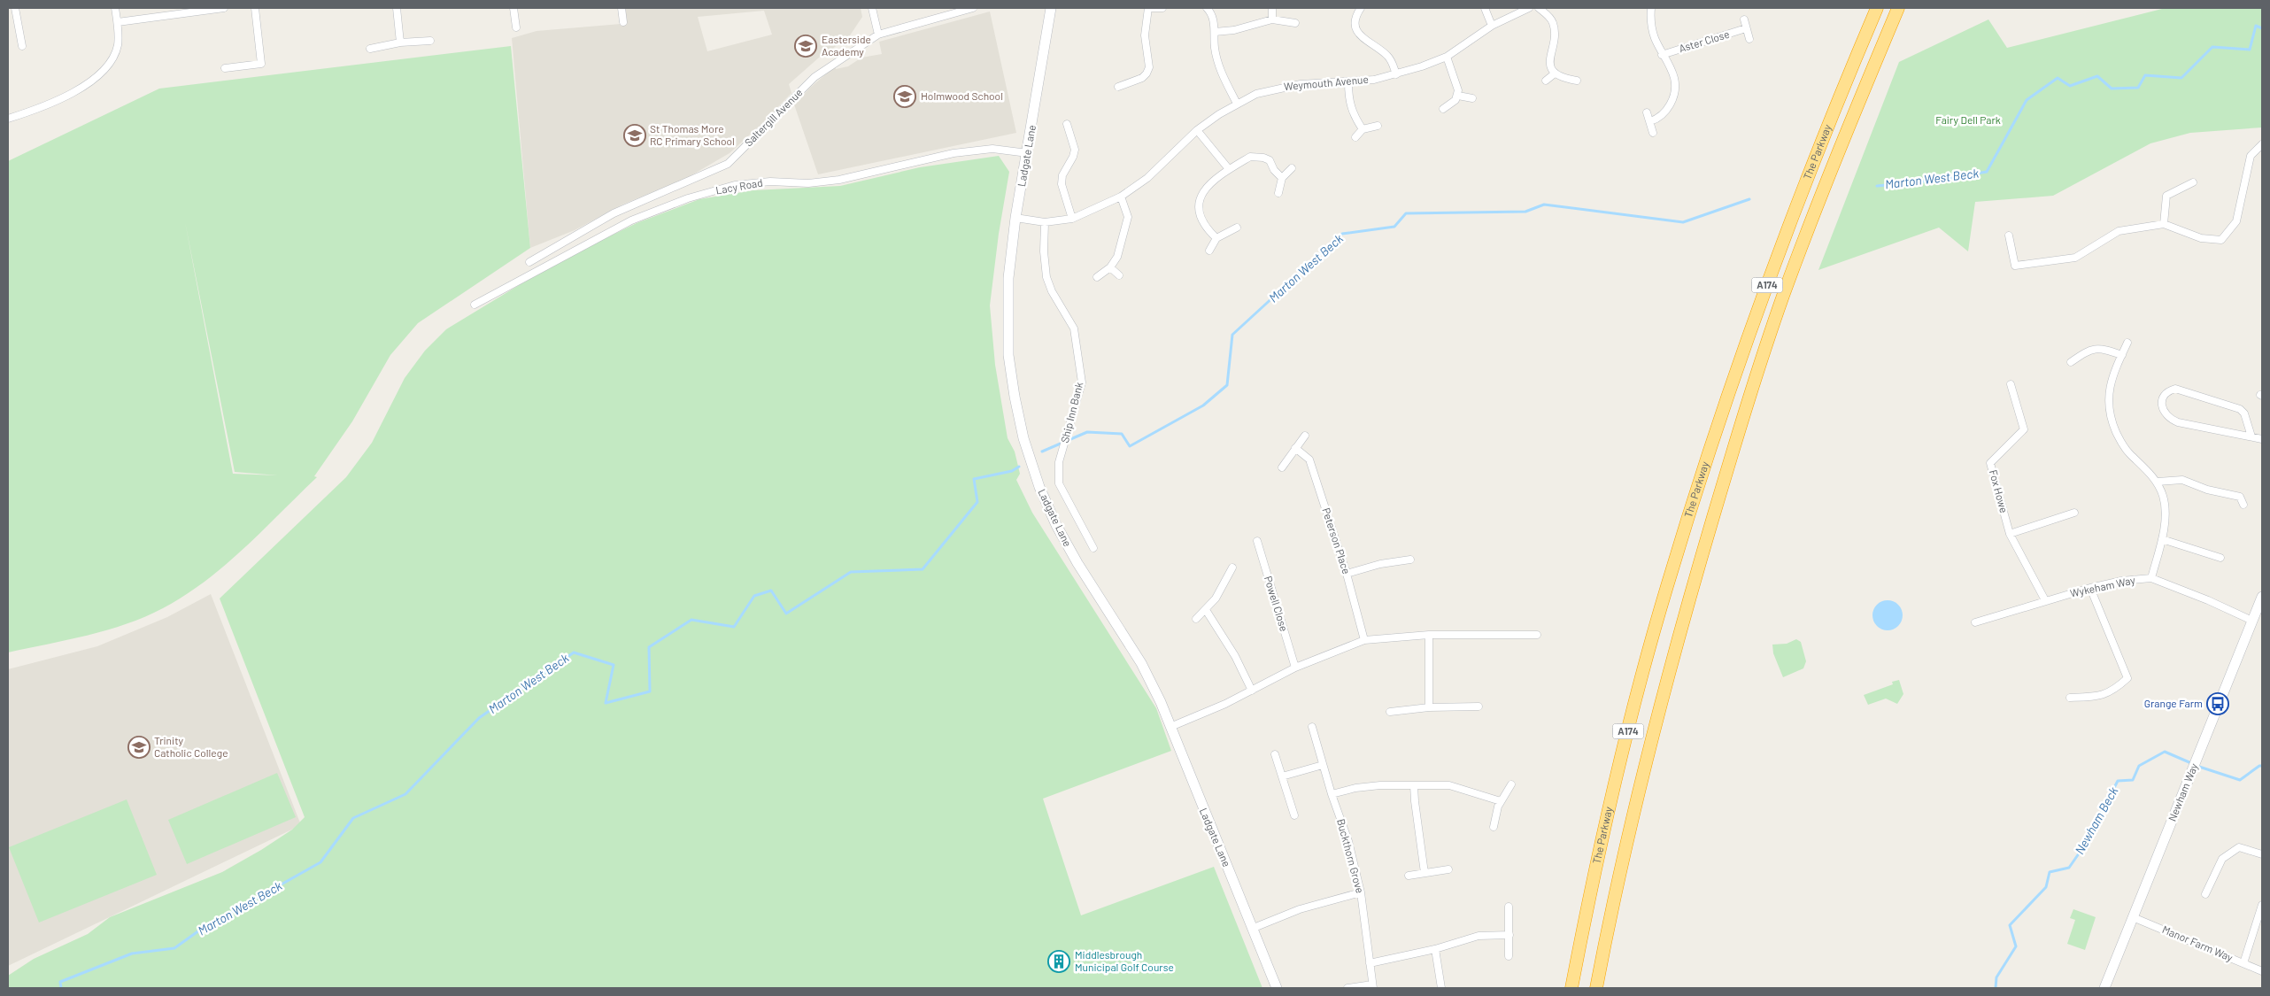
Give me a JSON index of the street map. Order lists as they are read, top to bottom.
{
  "streets": {
    "highway": ["The Parkway", "A174"],
    "main road": ["Ladgate Lane", "Newham Way"],
    "street": [
      "Aster Close",
      "Weymouth Avenue",
      "Saltergill Avenue",
      "Lacy Road",
      "Ship Inn Bank",
      "Fox Howe",
      "Peterson Place",
      "Wykeham Way",
      "Powell Close",
      "Buckthorn Grove",
      "Manor Farm Way"
    ]
  },
  "crossings": [
    ["Weymouth Avenue", "Ladgate Lane"],
    ["Weymouth Avenue", "Ship Inn Bank"],
    ["Ladgate Lane", "Lacy Road"],
    ["Fox Howe", "Wykeham Way"],
    ["Wykeham Way", "Newham Way"],
    ["Newham Way", "Manor Farm Way"]
  ],
  "water": ["Marton West Beck", "Newham Beck"],
  "parks": ["Fairy Dell Park"],
  "places": {
    "school or university": [
      "Easterside Academy",
      "Holmwood School",
      "St Thomas More RC Primary School",
      "Trinity Catholic College"
    ],
    "bus stop": ["Grange Farm"],
    "building": ["Middlesbrough Municipal Golf Course"]
  }
}
